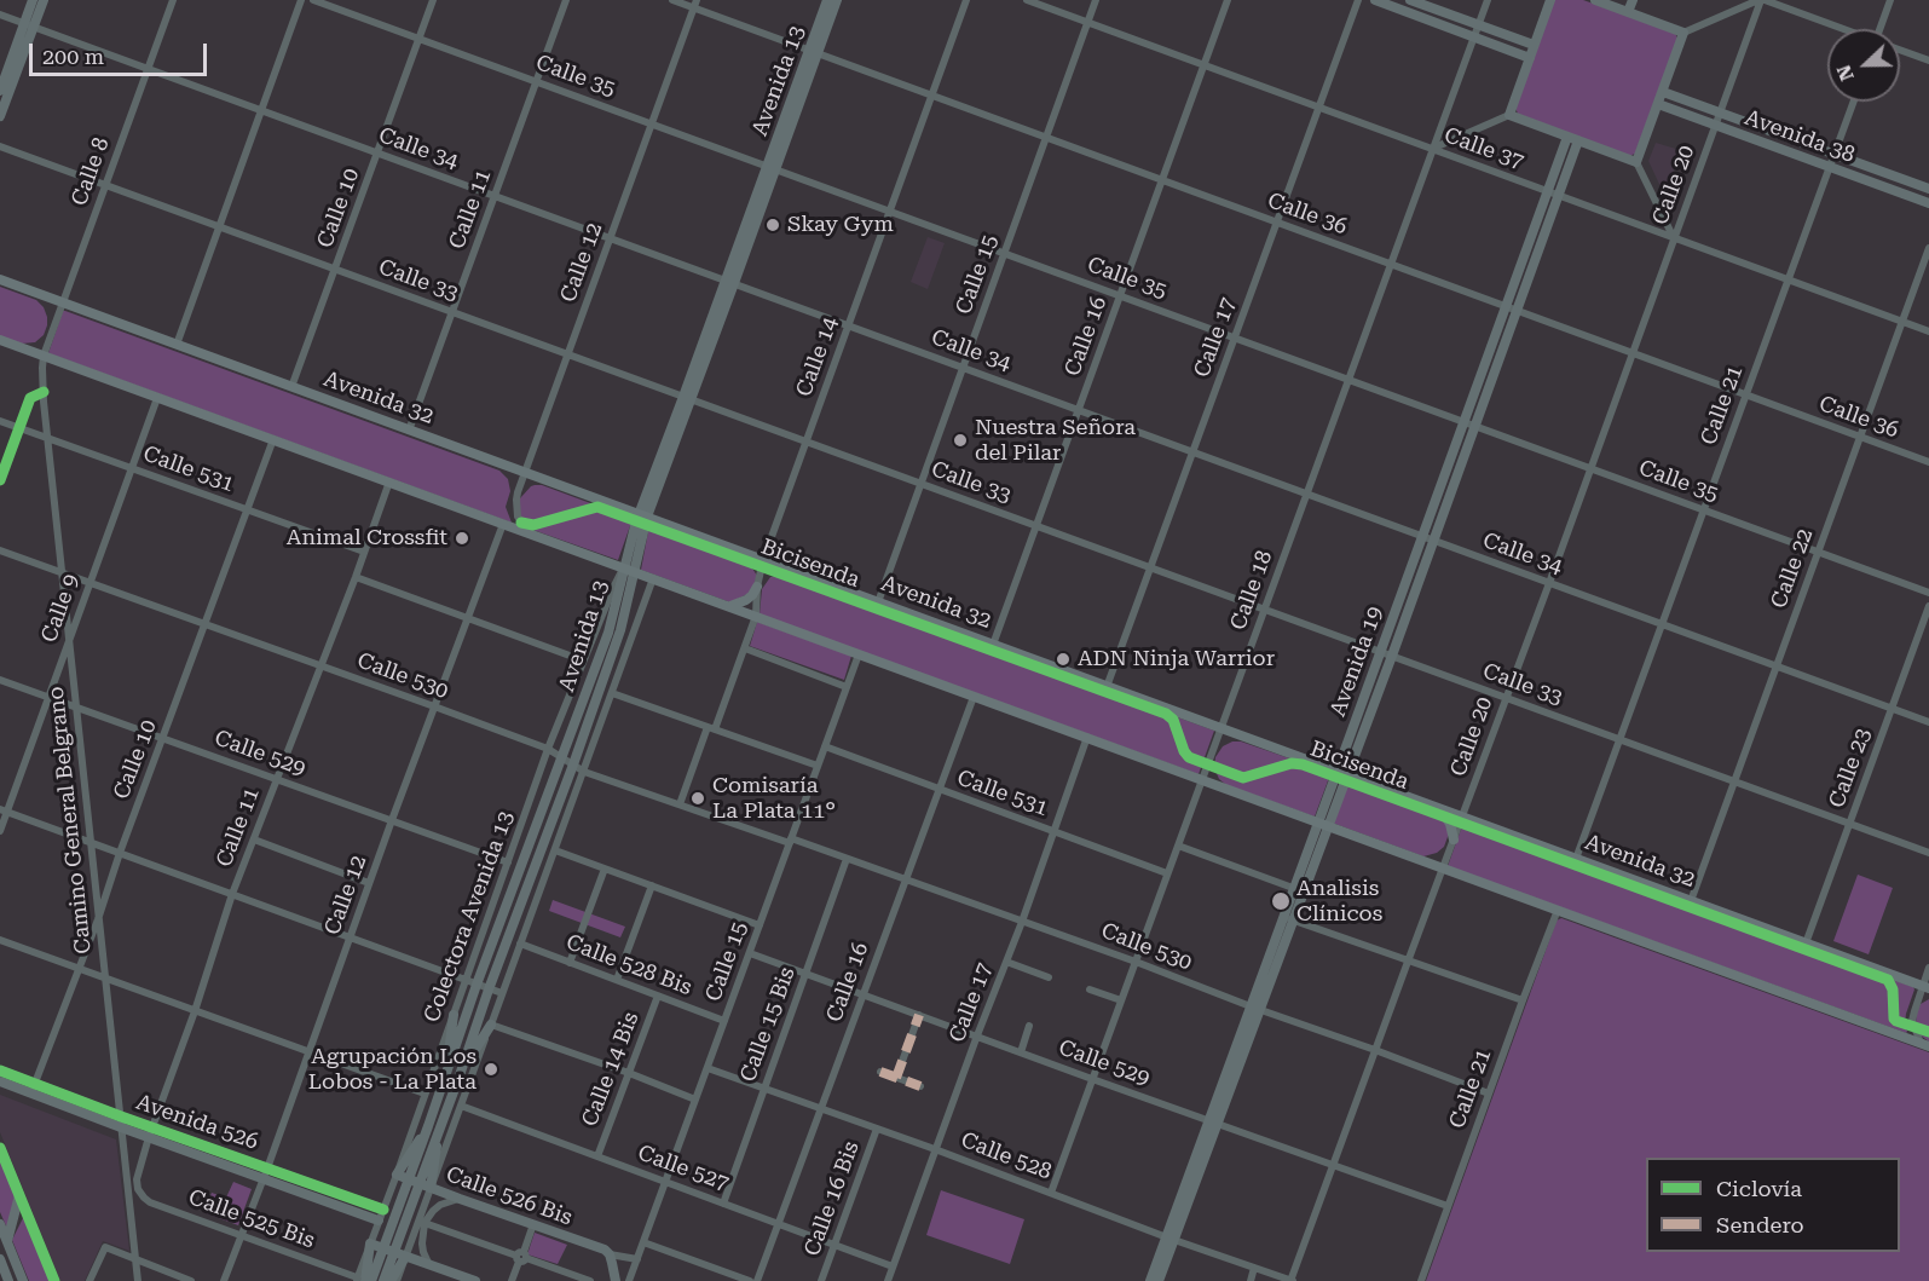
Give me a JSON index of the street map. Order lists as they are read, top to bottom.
{
  "streets": {
    "highway": ["Avenida 32"],
    "main road": [
      "Avenida 13",
      "Avenida 38",
      "Avenida 19",
      "Avenida 526",
      "Calle 526 Bis"
    ],
    "street": [
      "Calle 35",
      "Calle 34",
      "Calle 37",
      "Calle 8",
      "Calle 20",
      "Calle 10",
      "Calle 11",
      "Calle 36",
      "Calle 12",
      "Calle 15",
      "Calle 33",
      "Calle 16",
      "Calle 17",
      "Calle 14",
      "Calle 21",
      "Calle 531",
      "Calle 22",
      "Calle 18",
      "Calle 9",
      "Calle 530",
      "Calle 529",
      "Calle 23",
      "Camino General Belgrano",
      "Colectora Avenida 13",
      "Calle 528 Bis",
      "Calle 15 Bis",
      "Calle 14 Bis",
      "Calle 528",
      "Calle 527",
      "Calle 16 Bis",
      "Calle 525 Bis"
    ],
    "cycle path": ["Bicisenda"]
  },
  "crossings": [
    ["Calle 35", "Avenida 13"],
    ["Calle 35", "Calle 20"],
    ["Calle 35", "Calle 10"],
    ["Calle 35", "Calle 11"],
    ["Calle 35", "Calle 12"],
    ["Calle 35", "Calle 15"],
    ["Calle 35", "Calle 16"],
    ["Calle 35", "Calle 17"],
    ["Calle 35", "Calle 14"],
    ["Calle 35", "Calle 21"],
    ["Calle 35", "Calle 22"],
    ["Calle 35", "Calle 18"],
    ["Calle 35", "Avenida 19"],
    ["Avenida 13", "Calle 34"],
    ["Avenida 13", "Calle 36"],
    ["Avenida 13", "Calle 33"],
    ["Avenida 13", "Avenida 32"],
    ["Avenida 13", "Calle 530"],
    ["Avenida 13", "Colectora Avenida 13"],
    ["Avenida 13", "Calle 526 Bis"],
    ["Avenida 38", "Calle 20"],
    ["Avenida 38", "Calle 21"],
    ["Calle 34", "Calle 8"],
    ["Calle 34", "Calle 20"],
    ["Calle 34", "Calle 10"],
    ["Calle 34", "Calle 11"],
    ["Calle 34", "Calle 12"],
    ["Calle 34", "Calle 15"],
    ["Calle 34", "Calle 16"],
    ["Calle 34", "Calle 17"],
    ["Calle 34", "Calle 14"],
    ["Calle 34", "Calle 21"],
    ["Calle 34", "Calle 22"],
    ["Calle 34", "Calle 18"],
    ["Calle 34", "Avenida 19"],
    ["Calle 34", "Calle 23"],
    ["Calle 37", "Calle 20"],
    ["Calle 37", "Calle 15"],
    ["Calle 37", "Calle 16"],
    ["Calle 37", "Calle 17"],
    ["Calle 37", "Calle 21"],
    ["Calle 37", "Calle 22"],
    ["Calle 37", "Calle 18"],
    ["Calle 37", "Avenida 19"],
    ["Calle 8", "Calle 33"],
    ["Calle 8", "Avenida 32"],
    ["Calle 8", "Camino General Belgrano"],
    ["Calle 20", "Calle 36"],
    ["Calle 20", "Calle 33"],
    ["Calle 20", "Avenida 32"],
    ["Calle 20", "Calle 530"],
    ["Calle 20", "Calle 529"],
    ["Calle 20", "Calle 528"],
    ["Calle 10", "Calle 33"],
    ["Calle 10", "Avenida 32"],
    ["Calle 10", "Calle 531"],
    ["Calle 10", "Calle 530"],
    ["Calle 10", "Calle 529"],
    ["Calle 10", "Camino General Belgrano"],
    ["Calle 10", "Avenida 526"],
    ["Calle 11", "Calle 33"],
    ["Calle 11", "Avenida 32"],
    ["Calle 11", "Calle 531"],
    ["Calle 11", "Calle 530"],
    ["Calle 11", "Calle 529"],
    ["Calle 11", "Avenida 526"],
    ["Calle 11", "Calle 525 Bis"],
    ["Calle 36", "Calle 12"],
    ["Calle 36", "Calle 15"],
    ["Calle 36", "Calle 16"],
    ["Calle 36", "Calle 17"],
    ["Calle 36", "Calle 14"],
    ["Calle 36", "Calle 21"],
    ["Calle 36", "Calle 22"],
    ["Calle 36", "Calle 18"],
    ["Calle 36", "Avenida 19"],
    ["Calle 12", "Calle 33"],
    ["Calle 12", "Avenida 32"],
    ["Calle 12", "Calle 530"],
    ["Calle 12", "Calle 529"],
    ["Calle 12", "Avenida 526"],
    ["Calle 12", "Calle 525 Bis"],
    ["Calle 15", "Calle 33"],
    ["Calle 15", "Avenida 32"],
    ["Calle 15", "Calle 531"],
    ["Calle 15", "Calle 530"],
    ["Calle 15", "Calle 529"],
    ["Calle 15", "Calle 528 Bis"],
    ["Calle 15", "Calle 528"],
    ["Calle 15", "Calle 527"],
    ["Calle 15", "Calle 526 Bis"],
    ["Calle 33", "Calle 16"],
    ["Calle 33", "Calle 17"],
    ["Calle 33", "Calle 14"],
    ["Calle 33", "Calle 21"],
    ["Calle 33", "Calle 22"],
    ["Calle 33", "Calle 18"],
    ["Calle 33", "Avenida 19"],
    ["Calle 33", "Calle 23"],
    ["Calle 16", "Avenida 32"],
    ["Calle 16", "Calle 531"],
    ["Calle 16", "Calle 530"],
    ["Calle 16", "Calle 529"],
    ["Calle 16", "Calle 528"],
    ["Calle 16", "Calle 527"],
    ["Calle 17", "Avenida 32"],
    ["Calle 17", "Calle 531"],
    ["Calle 17", "Calle 530"],
    ["Calle 17", "Calle 529"],
    ["Calle 17", "Calle 528"],
    ["Calle 17", "Calle 527"],
    ["Calle 14", "Avenida 32"],
    ["Calle 14", "Calle 530"],
    ["Avenida 32", "Calle 21"],
    ["Avenida 32", "Calle 22"],
    ["Avenida 32", "Calle 18"],
    ["Avenida 32", "Avenida 19"],
    ["Avenida 32", "Calle 23"],
    ["Calle 21", "Calle 530"],
    ["Calle 21", "Calle 529"],
    ["Calle 531", "Calle 18"],
    ["Calle 531", "Calle 9"],
    ["Calle 531", "Camino General Belgrano"],
    ["Calle 18", "Calle 530"],
    ["Calle 18", "Calle 529"],
    ["Calle 18", "Calle 528"],
    ["Calle 9", "Calle 530"],
    ["Calle 9", "Calle 529"],
    ["Calle 9", "Camino General Belgrano"],
    ["Avenida 19", "Calle 530"],
    ["Avenida 19", "Calle 529"],
    ["Avenida 19", "Calle 528"],
    ["Calle 530", "Camino General Belgrano"],
    ["Calle 530", "Colectora Avenida 13"],
    ["Calle 530", "Calle 15 Bis"],
    ["Calle 529", "Camino General Belgrano"],
    ["Calle 529", "Colectora Avenida 13"],
    ["Calle 529", "Calle 15 Bis"],
    ["Camino General Belgrano", "Avenida 526"],
    ["Colectora Avenida 13", "Avenida 526"],
    ["Colectora Avenida 13", "Calle 526 Bis"],
    ["Calle 528 Bis", "Calle 14 Bis"],
    ["Calle 15 Bis", "Calle 528"],
    ["Calle 15 Bis", "Calle 527"],
    ["Calle 14 Bis", "Calle 527"],
    ["Calle 528", "Calle 16 Bis"],
    ["Calle 527", "Calle 16 Bis"]
  ],
  "places": [
    "Skay Gym",
    "Nuestra Señora del Pilar",
    "Animal Crossfit",
    "ADN Ninja Warrior",
    "Comisaría La Plata 11°",
    "Analisis Clínicos",
    "Agrupación Los Lobos - La Plata"
  ],
  "legend": ["Ciclovía", "Sendero"],
  "scale_bar": "200 m",
  "north": "left"
}
